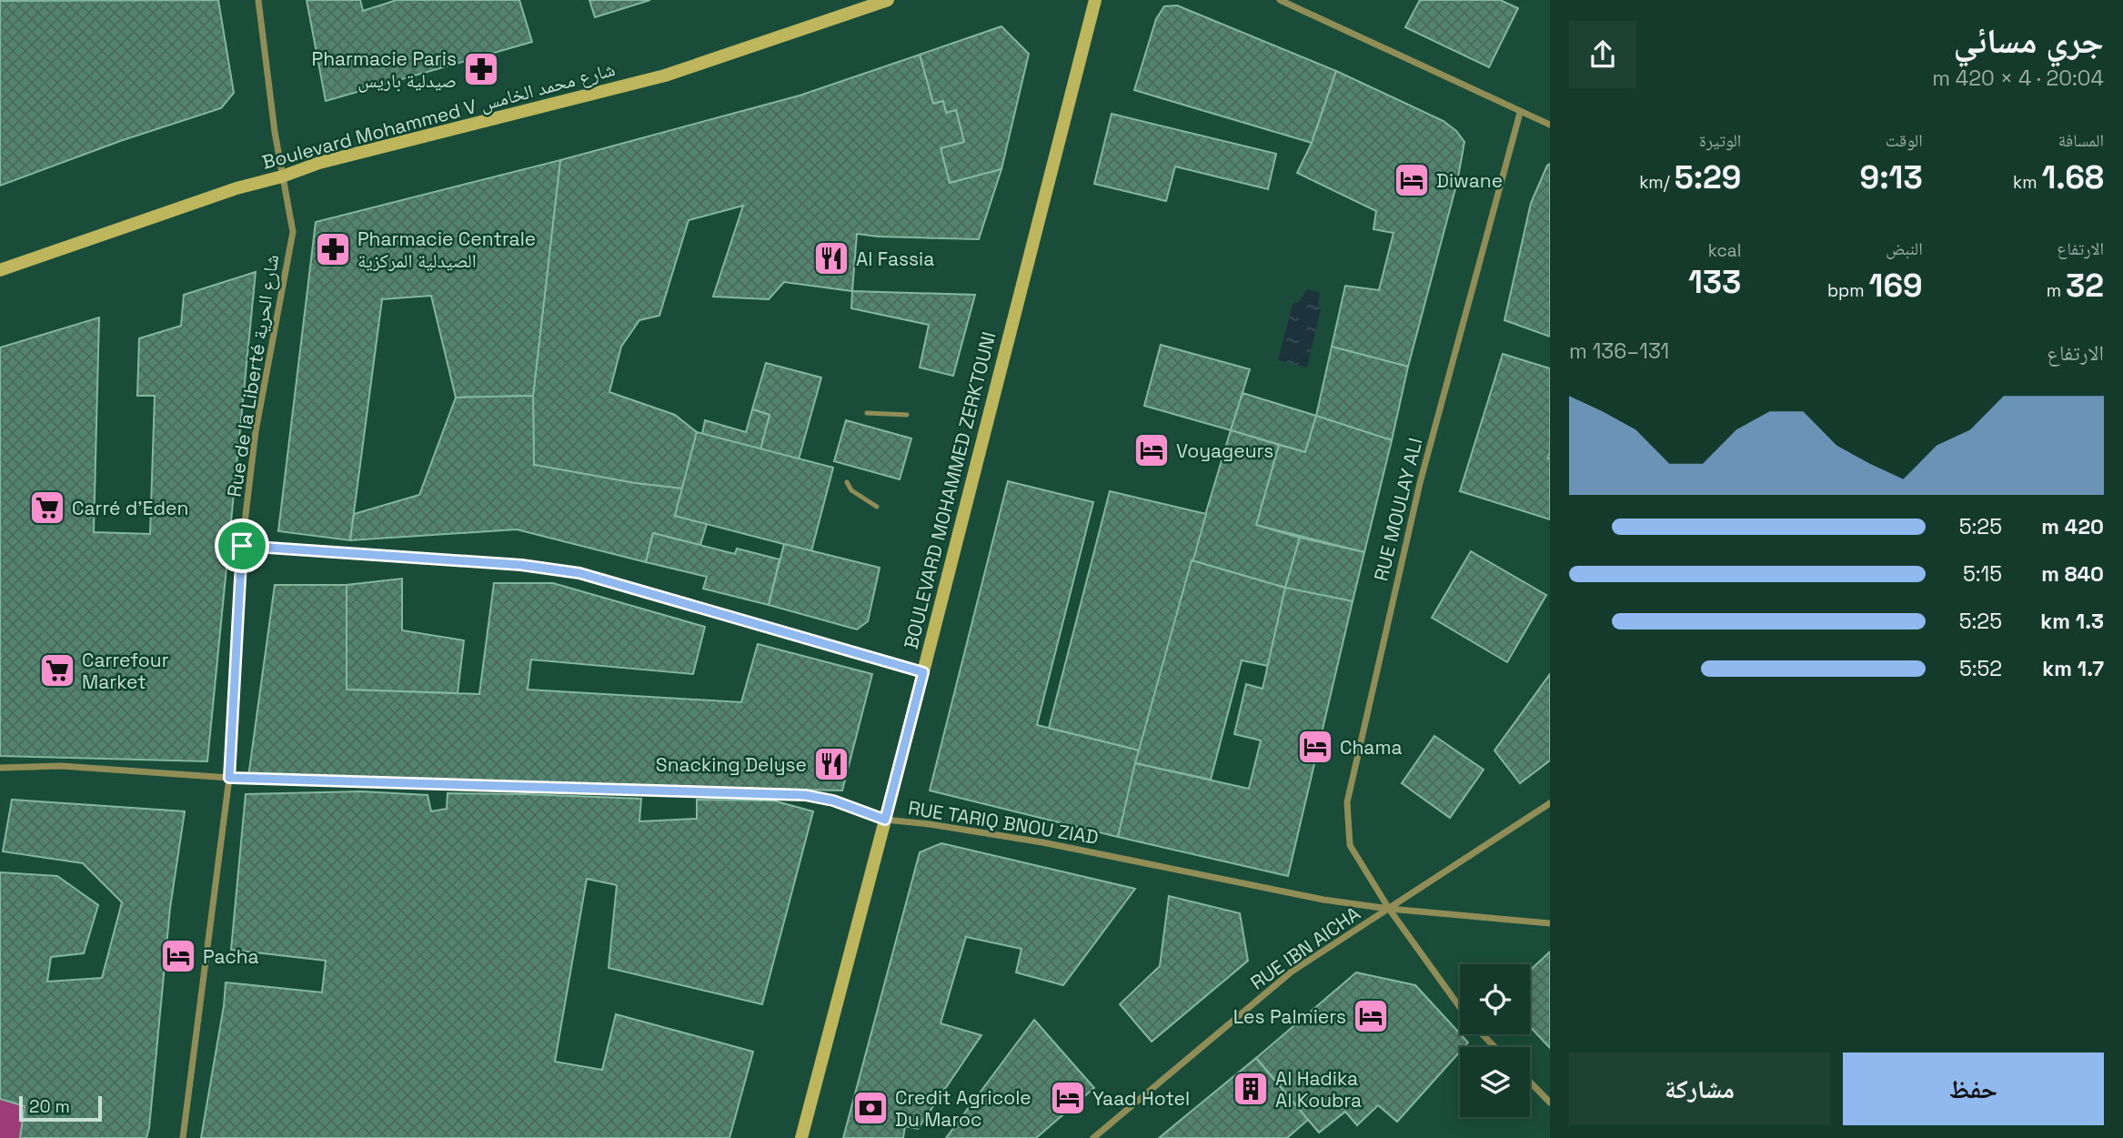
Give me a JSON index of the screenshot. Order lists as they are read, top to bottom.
{
  "streets": {
    "main road": ["Boulevard Mohammed V شارع محمد الخامس", "BOULEVARD MOHAMMED ZERKTOUNI"],
    "street": [
      "Rue de la Liberté شارع الحرية",
      "RUE MOULAY ALI",
      "RUE TARIQ BNOU ZIAD",
      "RUE IBN AICHA"
    ]
  },
  "crossings": [
    ["Boulevard Mohammed V شارع محمد الخامس", "Rue de la Liberté شارع الحرية"],
    ["Rue de la Liberté شارع الحرية", "RUE TARIQ BNOU ZIAD"],
    ["BOULEVARD MOHAMMED ZERKTOUNI", "RUE TARIQ BNOU ZIAD"],
    ["RUE MOULAY ALI", "RUE TARIQ BNOU ZIAD"],
    ["RUE MOULAY ALI", "RUE IBN AICHA"],
    ["RUE TARIQ BNOU ZIAD", "RUE IBN AICHA"]
  ],
  "places": {
    "pharmacy": ["Pharmacie Paris صيدلية باريس", "Pharmacie Centrale الصيدلية المركزية"],
    "hotel": [
      "Diwane",
      "Voyageurs",
      "Chama",
      "Pacha",
      "Les Palmiers",
      "Yaad Hotel"
    ],
    "restaurant": ["Al Fassia", "Snacking Delyse"],
    "supermarket": ["Carré d'Eden", "Carrefour Market"],
    "building": ["Al Hadika Al Koubra"],
    "bank": ["Credit Agricole Du Maroc"]
  },
  "scale_bar": "20 m",
  "page": {
    "heading": ["جري مسائي", "20:04 · 4 × 420 m"],
    "stats": [
      ["المسافة", "1.68 km"],
      ["الوقت", "9:13"],
      ["الوتيرة", "5:29 /km"],
      ["الارتفاع", "32 m"],
      ["النبض", "169 bpm"],
      ["kcal", "133"]
    ],
    "chart": ["الارتفاع", "131–136 m"],
    "list": [
      {
        "name": "420 m",
        "note": "5:25"
      },
      {
        "name": "840 m",
        "note": "5:15"
      },
      {
        "name": "1.3 km",
        "note": "5:25"
      },
      {
        "name": "1.7 km",
        "note": "5:52"
      }
    ],
    "buttons": ["حفظ", "مشاركة"],
    "scale": "20 m"
  }
}
